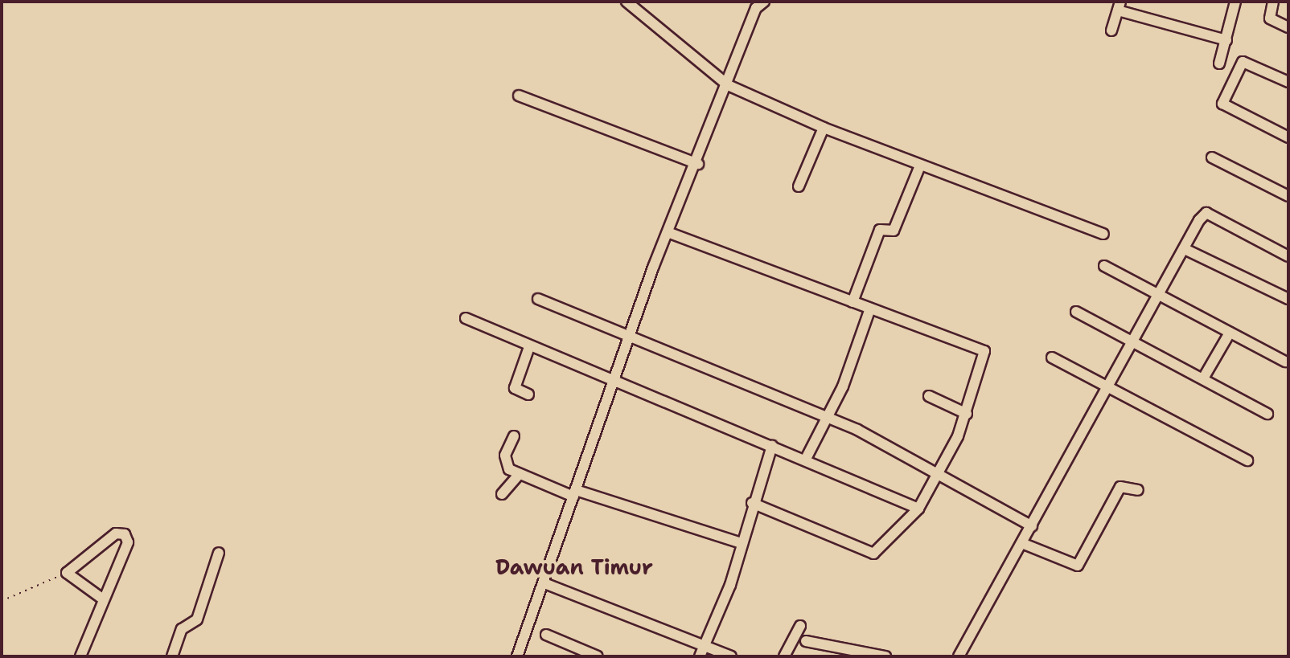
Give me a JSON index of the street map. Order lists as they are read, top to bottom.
{
  "districts": ["Dawuan Timur"]
}
